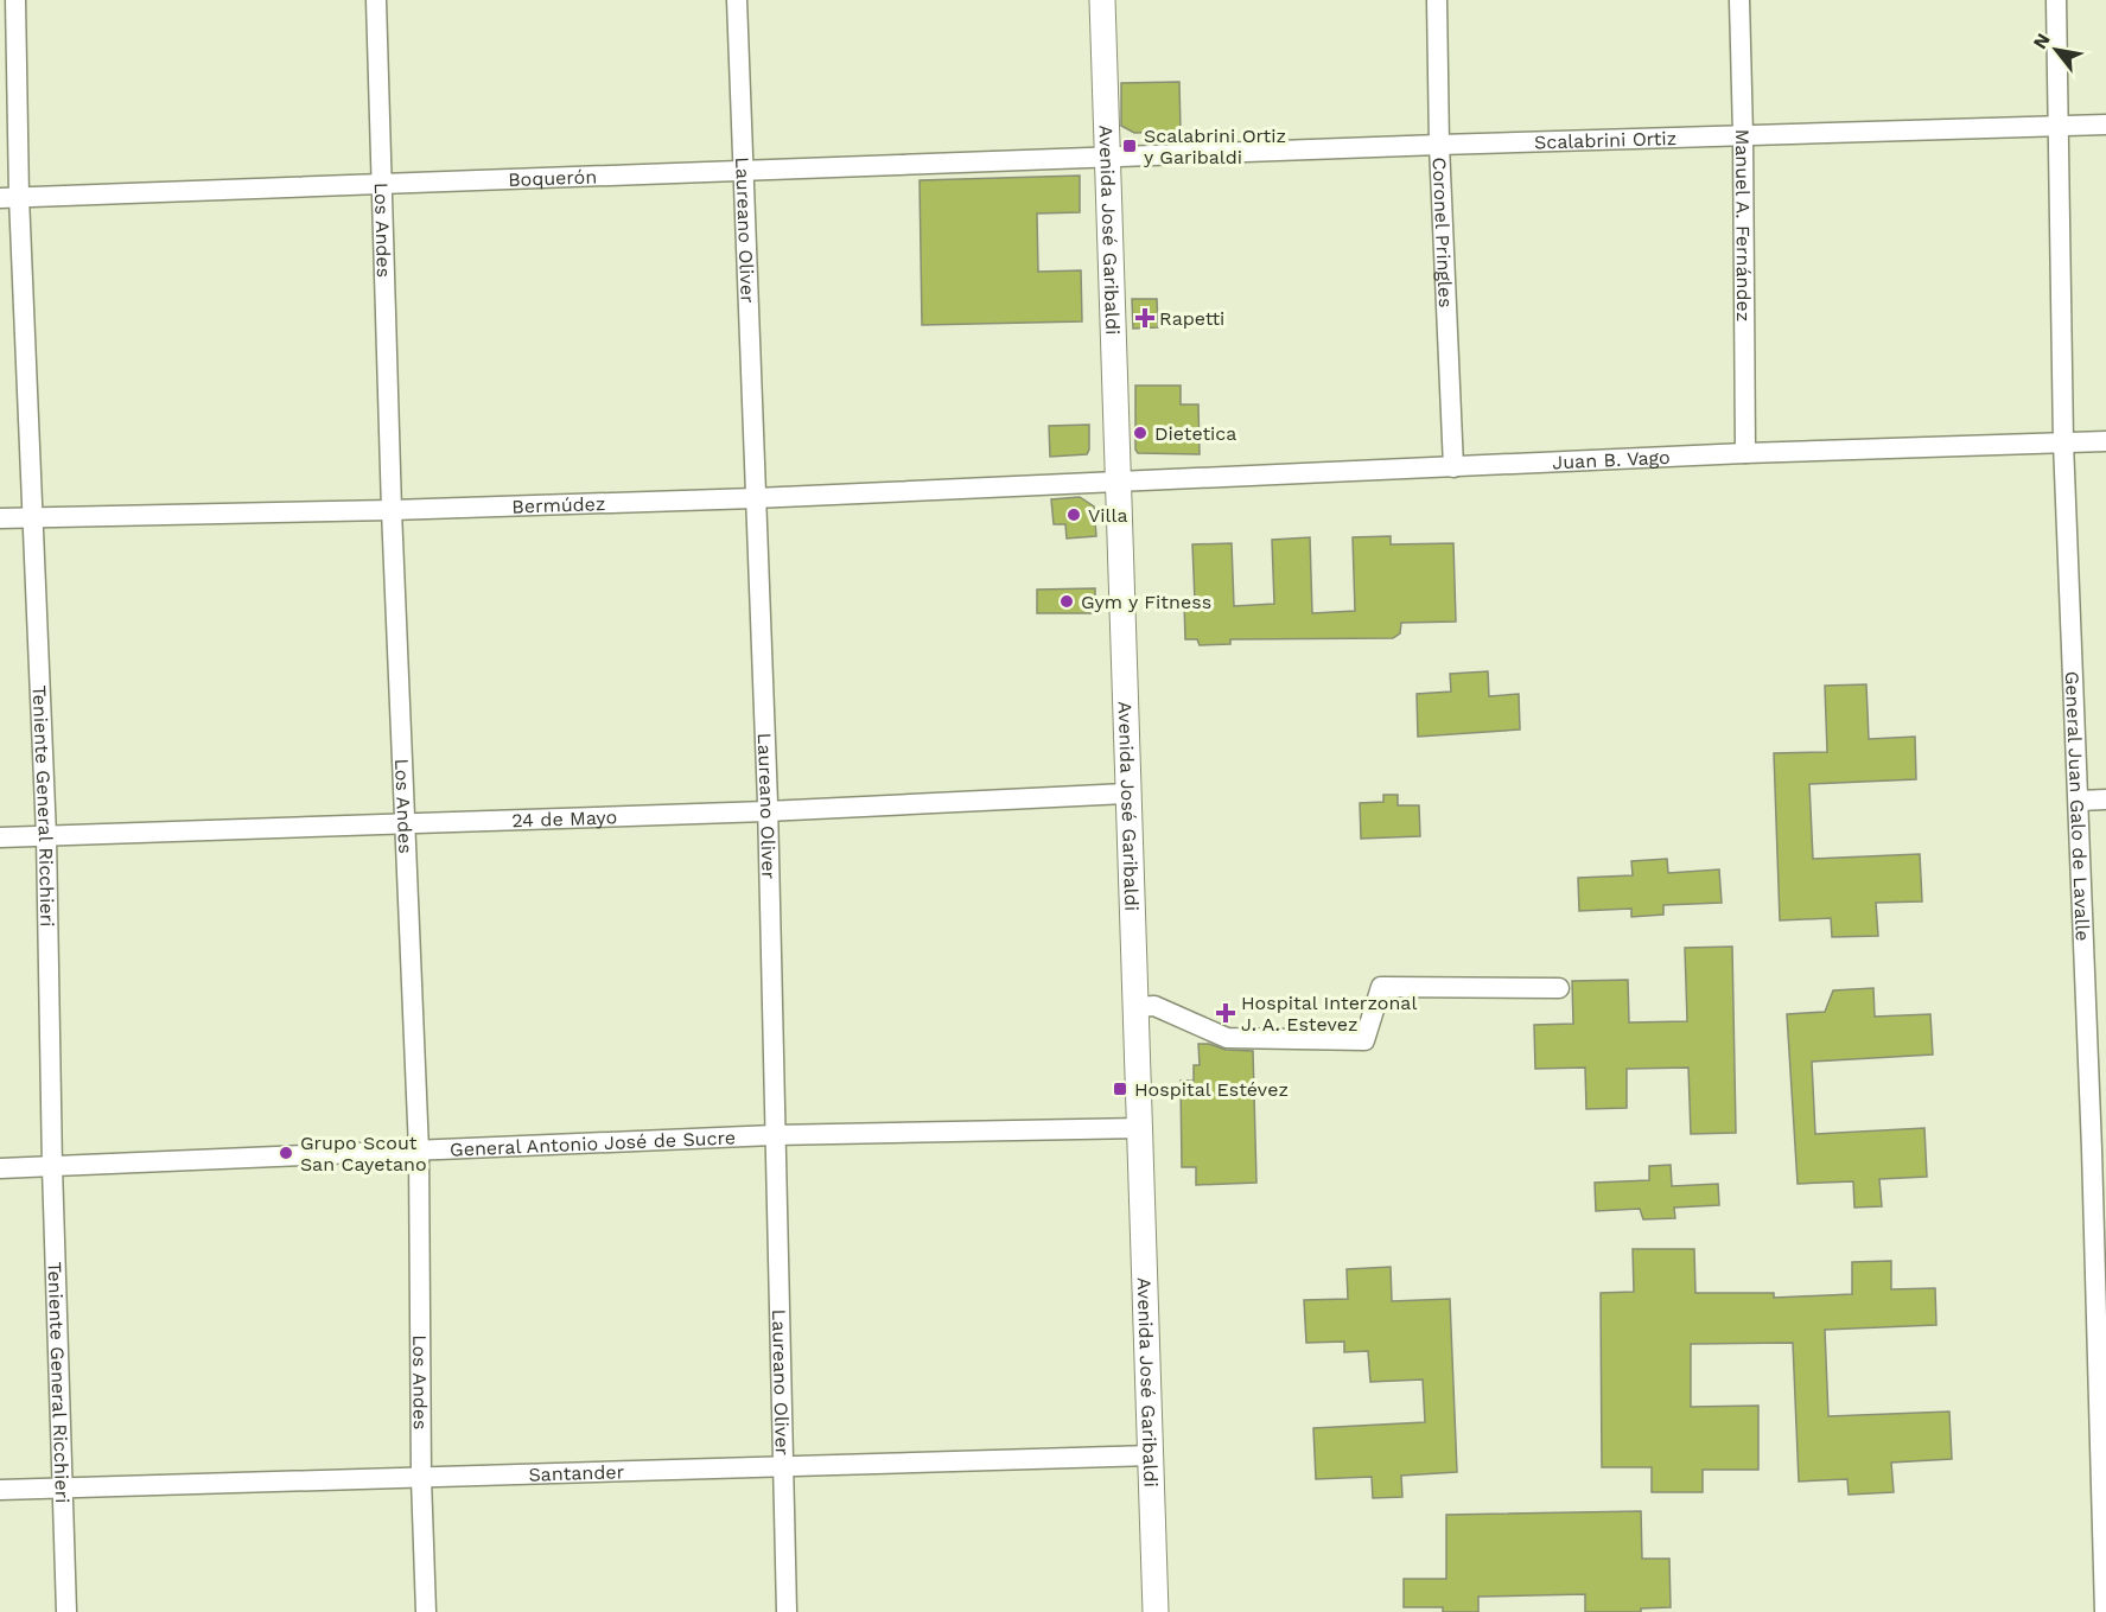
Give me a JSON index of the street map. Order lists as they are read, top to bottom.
{
  "streets": {
    "main road": ["Avenida José Garibaldi"],
    "street": [
      "Scalabrini Ortiz",
      "Boquerón",
      "Manuel A. Fernández",
      "Los Andes",
      "Laureano Oliver",
      "Coronel Pringles",
      "Juan B. Vago",
      "Bermúdez",
      "Teniente General Ricchieri",
      "General Juan Galo de Lavalle",
      "24 de Mayo",
      "General Antonio José de Sucre",
      "Santander"
    ]
  },
  "crossings": [
    ["Scalabrini Ortiz", "Boquerón"],
    ["Scalabrini Ortiz", "Manuel A. Fernández"],
    ["Scalabrini Ortiz", "Avenida José Garibaldi"],
    ["Scalabrini Ortiz", "Coronel Pringles"],
    ["Scalabrini Ortiz", "General Juan Galo de Lavalle"],
    ["Boquerón", "Los Andes"],
    ["Boquerón", "Laureano Oliver"],
    ["Boquerón", "Avenida José Garibaldi"],
    ["Boquerón", "Teniente General Ricchieri"],
    ["Manuel A. Fernández", "Juan B. Vago"],
    ["Los Andes", "Bermúdez"],
    ["Los Andes", "24 de Mayo"],
    ["Los Andes", "General Antonio José de Sucre"],
    ["Los Andes", "Santander"],
    ["Laureano Oliver", "Bermúdez"],
    ["Laureano Oliver", "24 de Mayo"],
    ["Laureano Oliver", "General Antonio José de Sucre"],
    ["Laureano Oliver", "Santander"],
    ["Avenida José Garibaldi", "Juan B. Vago"],
    ["Avenida José Garibaldi", "Bermúdez"],
    ["Avenida José Garibaldi", "24 de Mayo"],
    ["Avenida José Garibaldi", "General Antonio José de Sucre"],
    ["Avenida José Garibaldi", "Santander"],
    ["Coronel Pringles", "Juan B. Vago"],
    ["Juan B. Vago", "Bermúdez"],
    ["Juan B. Vago", "General Juan Galo de Lavalle"],
    ["Bermúdez", "Teniente General Ricchieri"],
    ["Teniente General Ricchieri", "24 de Mayo"],
    ["Teniente General Ricchieri", "General Antonio José de Sucre"],
    ["Teniente General Ricchieri", "Santander"]
  ],
  "places": {
    "transit": ["Scalabrini Ortiz y Garibaldi", "Hospital Estévez"],
    "health": ["Rapetti", "Hospital Interzonal J. A. Estevez"],
    "other": [
      "Dietetica",
      "Villa",
      "Gym y Fitness",
      "Grupo Scout San Cayetano"
    ]
  },
  "north": "top left"
}
